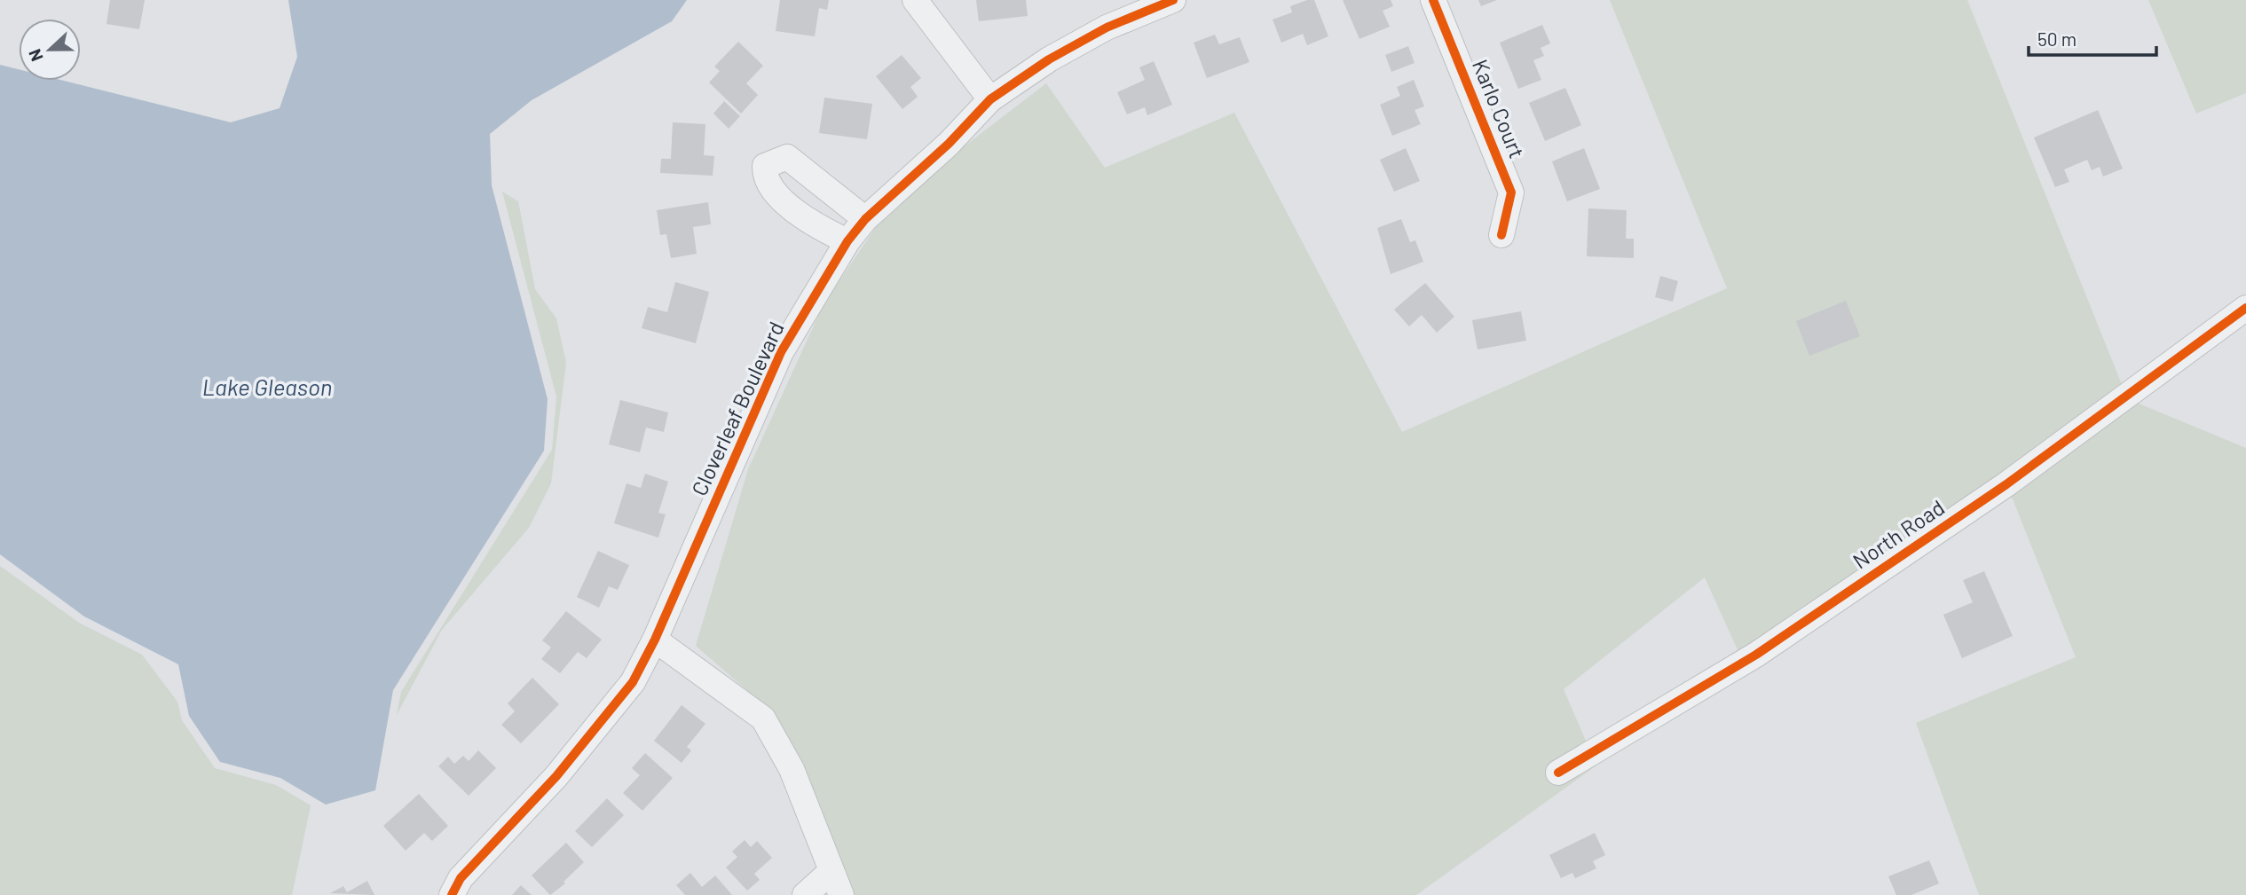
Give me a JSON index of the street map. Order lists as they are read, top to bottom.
{
  "streets": {
    "street": ["Karlo Court", "Cloverleaf Boulevard", "North Road"]
  },
  "water": ["Lake Gleason"],
  "scale_bar": "50 m",
  "north": "left"
}
